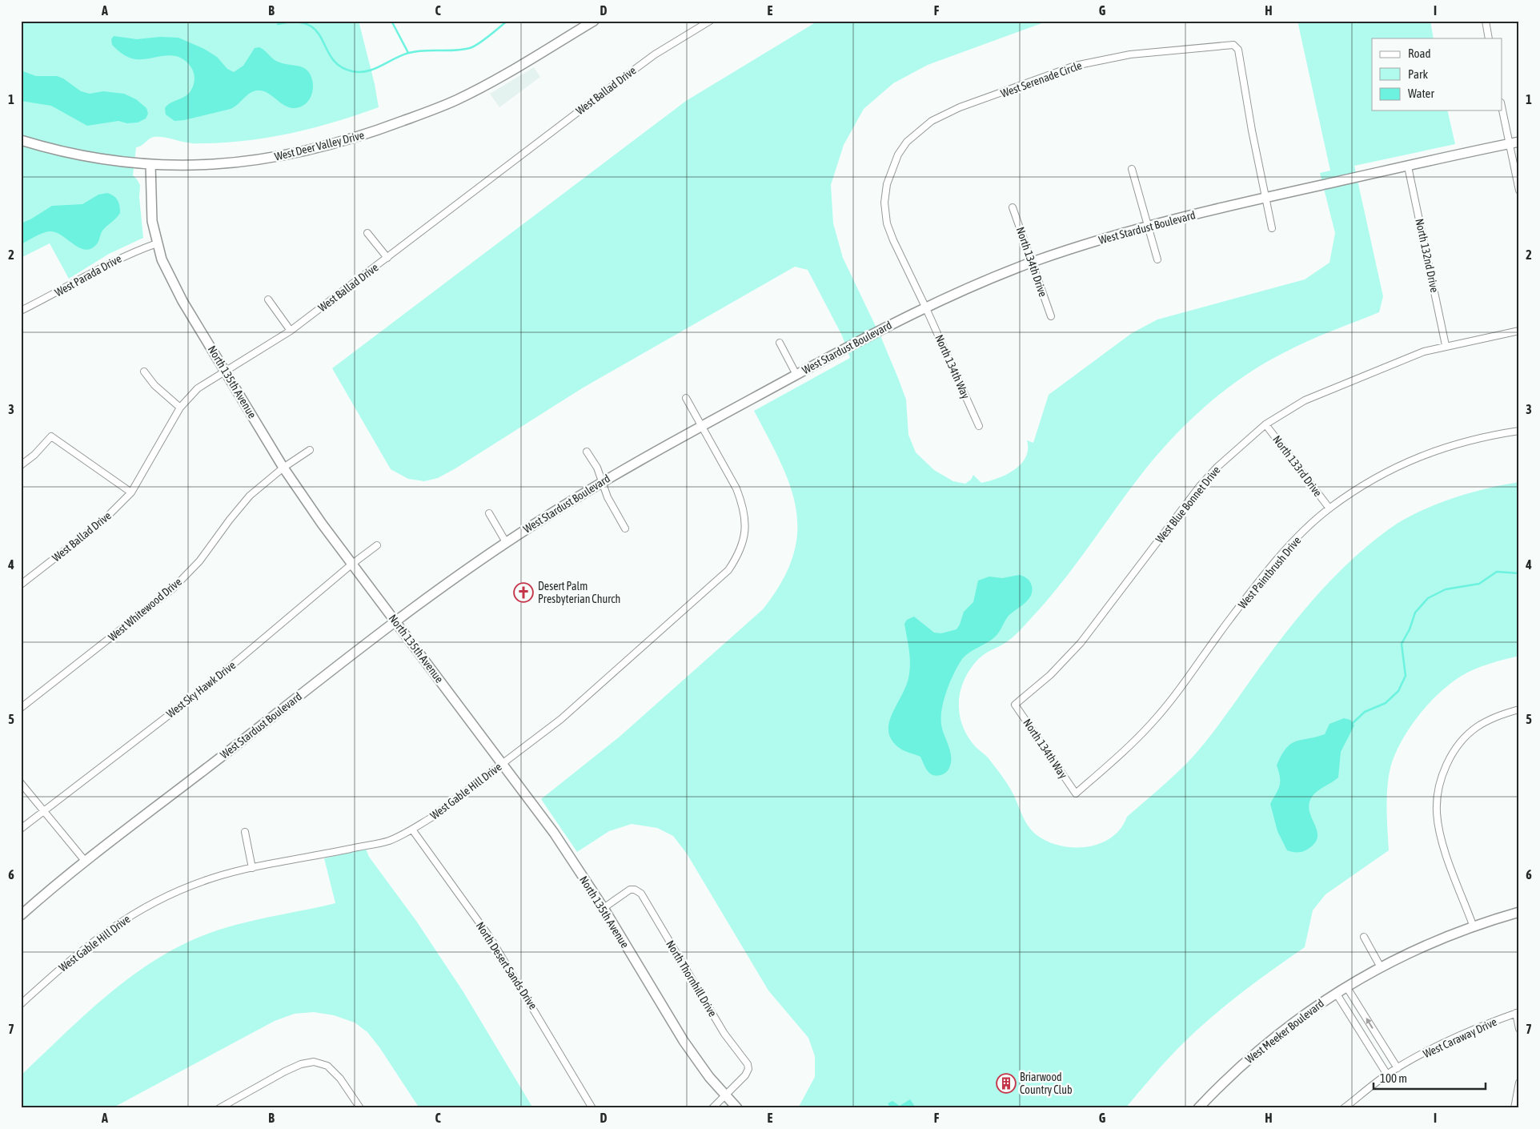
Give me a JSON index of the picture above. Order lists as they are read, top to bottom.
{
  "streets": {
    "street": [
      "West Serenade Circle",
      "West Ballad Drive",
      "West Deer Valley Drive",
      "West Stardust Boulevard",
      "North 132nd Drive",
      "North 134th Drive",
      "West Parada Drive",
      "North 134th Way",
      "North 135th Avenue",
      "North 133rd Drive",
      "West Blue Bonnet Drive",
      "West Paintbrush Drive",
      "West Whitewood Drive",
      "West Sky Hawk Drive",
      "West Gable Hill Drive",
      "North Desert Sands Drive",
      "North Thornhill Drive",
      "West Meeker Boulevard",
      "West Caraway Drive"
    ]
  },
  "crossings": [
    ["West Serenade Circle", "West Stardust Boulevard"],
    ["West Serenade Circle", "North 134th Way"],
    ["West Ballad Drive", "North 135th Avenue"],
    ["West Deer Valley Drive", "North 135th Avenue"],
    ["West Stardust Boulevard", "North 132nd Drive"],
    ["West Stardust Boulevard", "North 134th Drive"],
    ["West Stardust Boulevard", "North 134th Way"],
    ["West Stardust Boulevard", "North 135th Avenue"],
    ["West Stardust Boulevard", "West Gable Hill Drive"],
    ["North 132nd Drive", "West Blue Bonnet Drive"],
    ["West Parada Drive", "North 135th Avenue"],
    ["North 134th Way", "West Blue Bonnet Drive"],
    ["North 134th Way", "West Paintbrush Drive"],
    ["North 135th Avenue", "West Whitewood Drive"],
    ["North 135th Avenue", "West Sky Hawk Drive"],
    ["North 135th Avenue", "West Gable Hill Drive"],
    ["North 135th Avenue", "North Thornhill Drive"],
    ["North 133rd Drive", "West Blue Bonnet Drive"],
    ["North 133rd Drive", "West Paintbrush Drive"],
    ["West Gable Hill Drive", "North Desert Sands Drive"]
  ],
  "places": {
    "church": ["Desert Palm Presbyterian Church"],
    "building": ["Briarwood Country Club"]
  },
  "legend": ["Road", "Park", "Water"],
  "scale_bar": "100 m",
  "grid": {
    "columns": [
      "A",
      "B",
      "C",
      "D",
      "E",
      "F",
      "G",
      "H",
      "I"
    ],
    "rows": [
      "1",
      "2",
      "3",
      "4",
      "5",
      "6",
      "7"
    ]
  }
}
